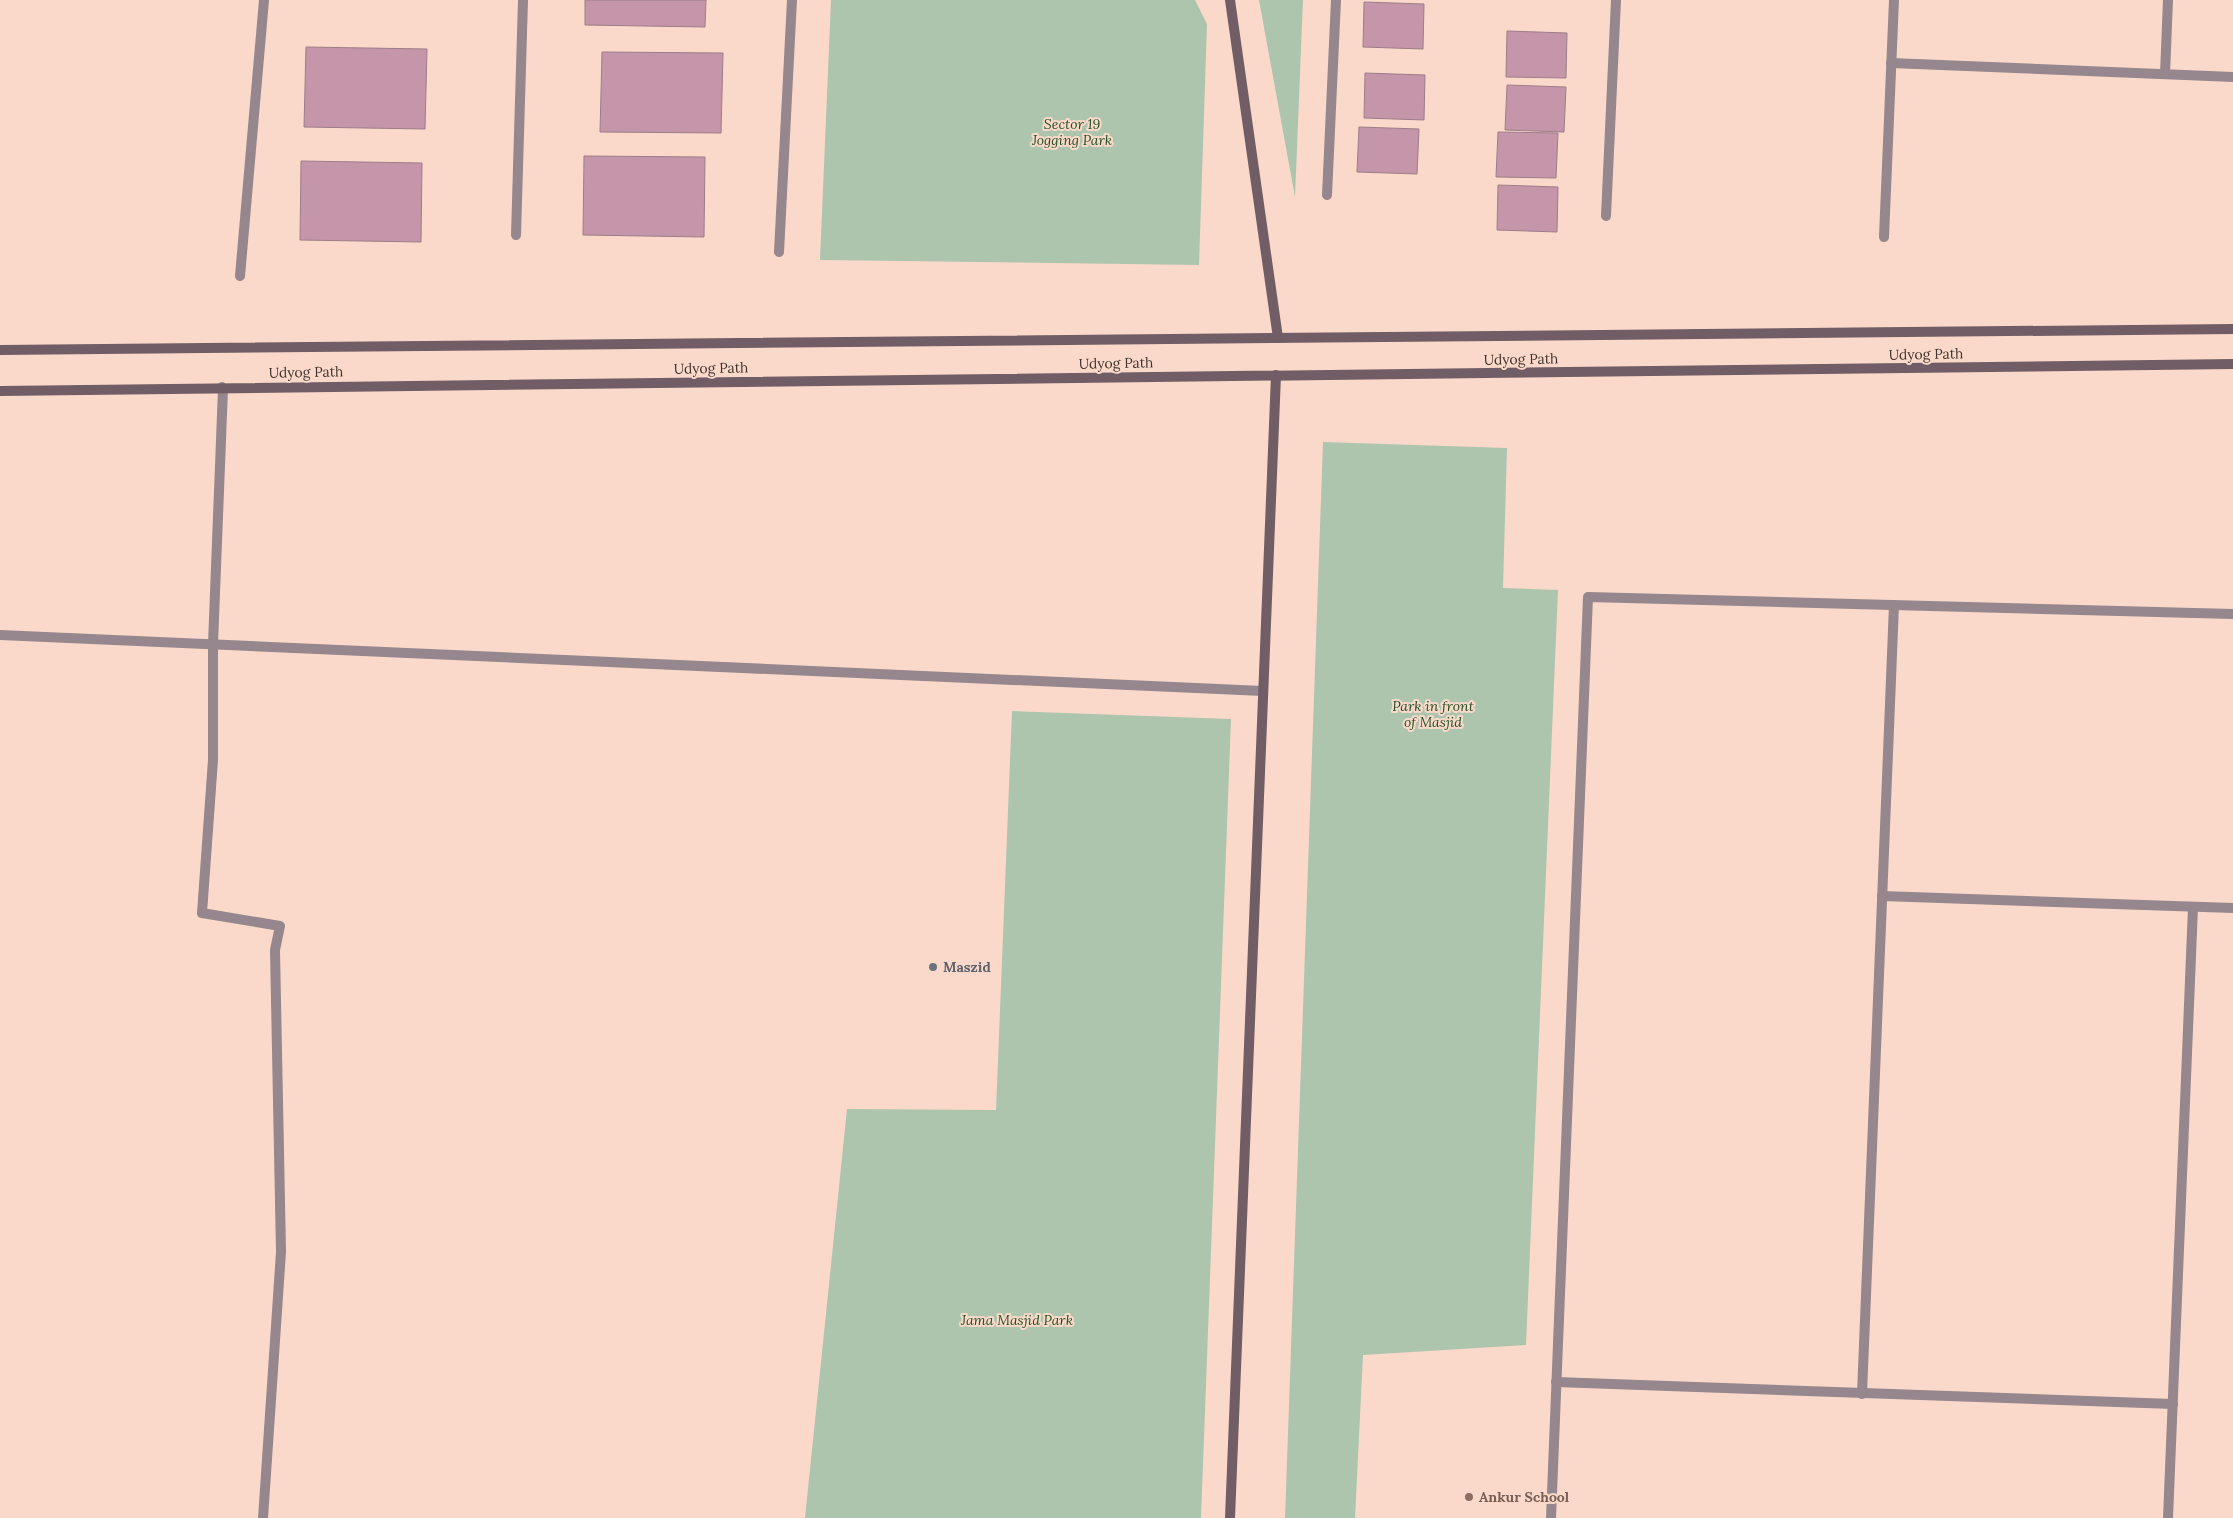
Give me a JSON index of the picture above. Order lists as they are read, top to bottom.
{
  "streets": {
    "main road": ["Udyog Path"]
  },
  "parks": ["Sector 19 Jogging Park", "Park in front of Masjid", "Jama Masjid Park"],
  "places": ["Maszid", "Ankur School"]
}
